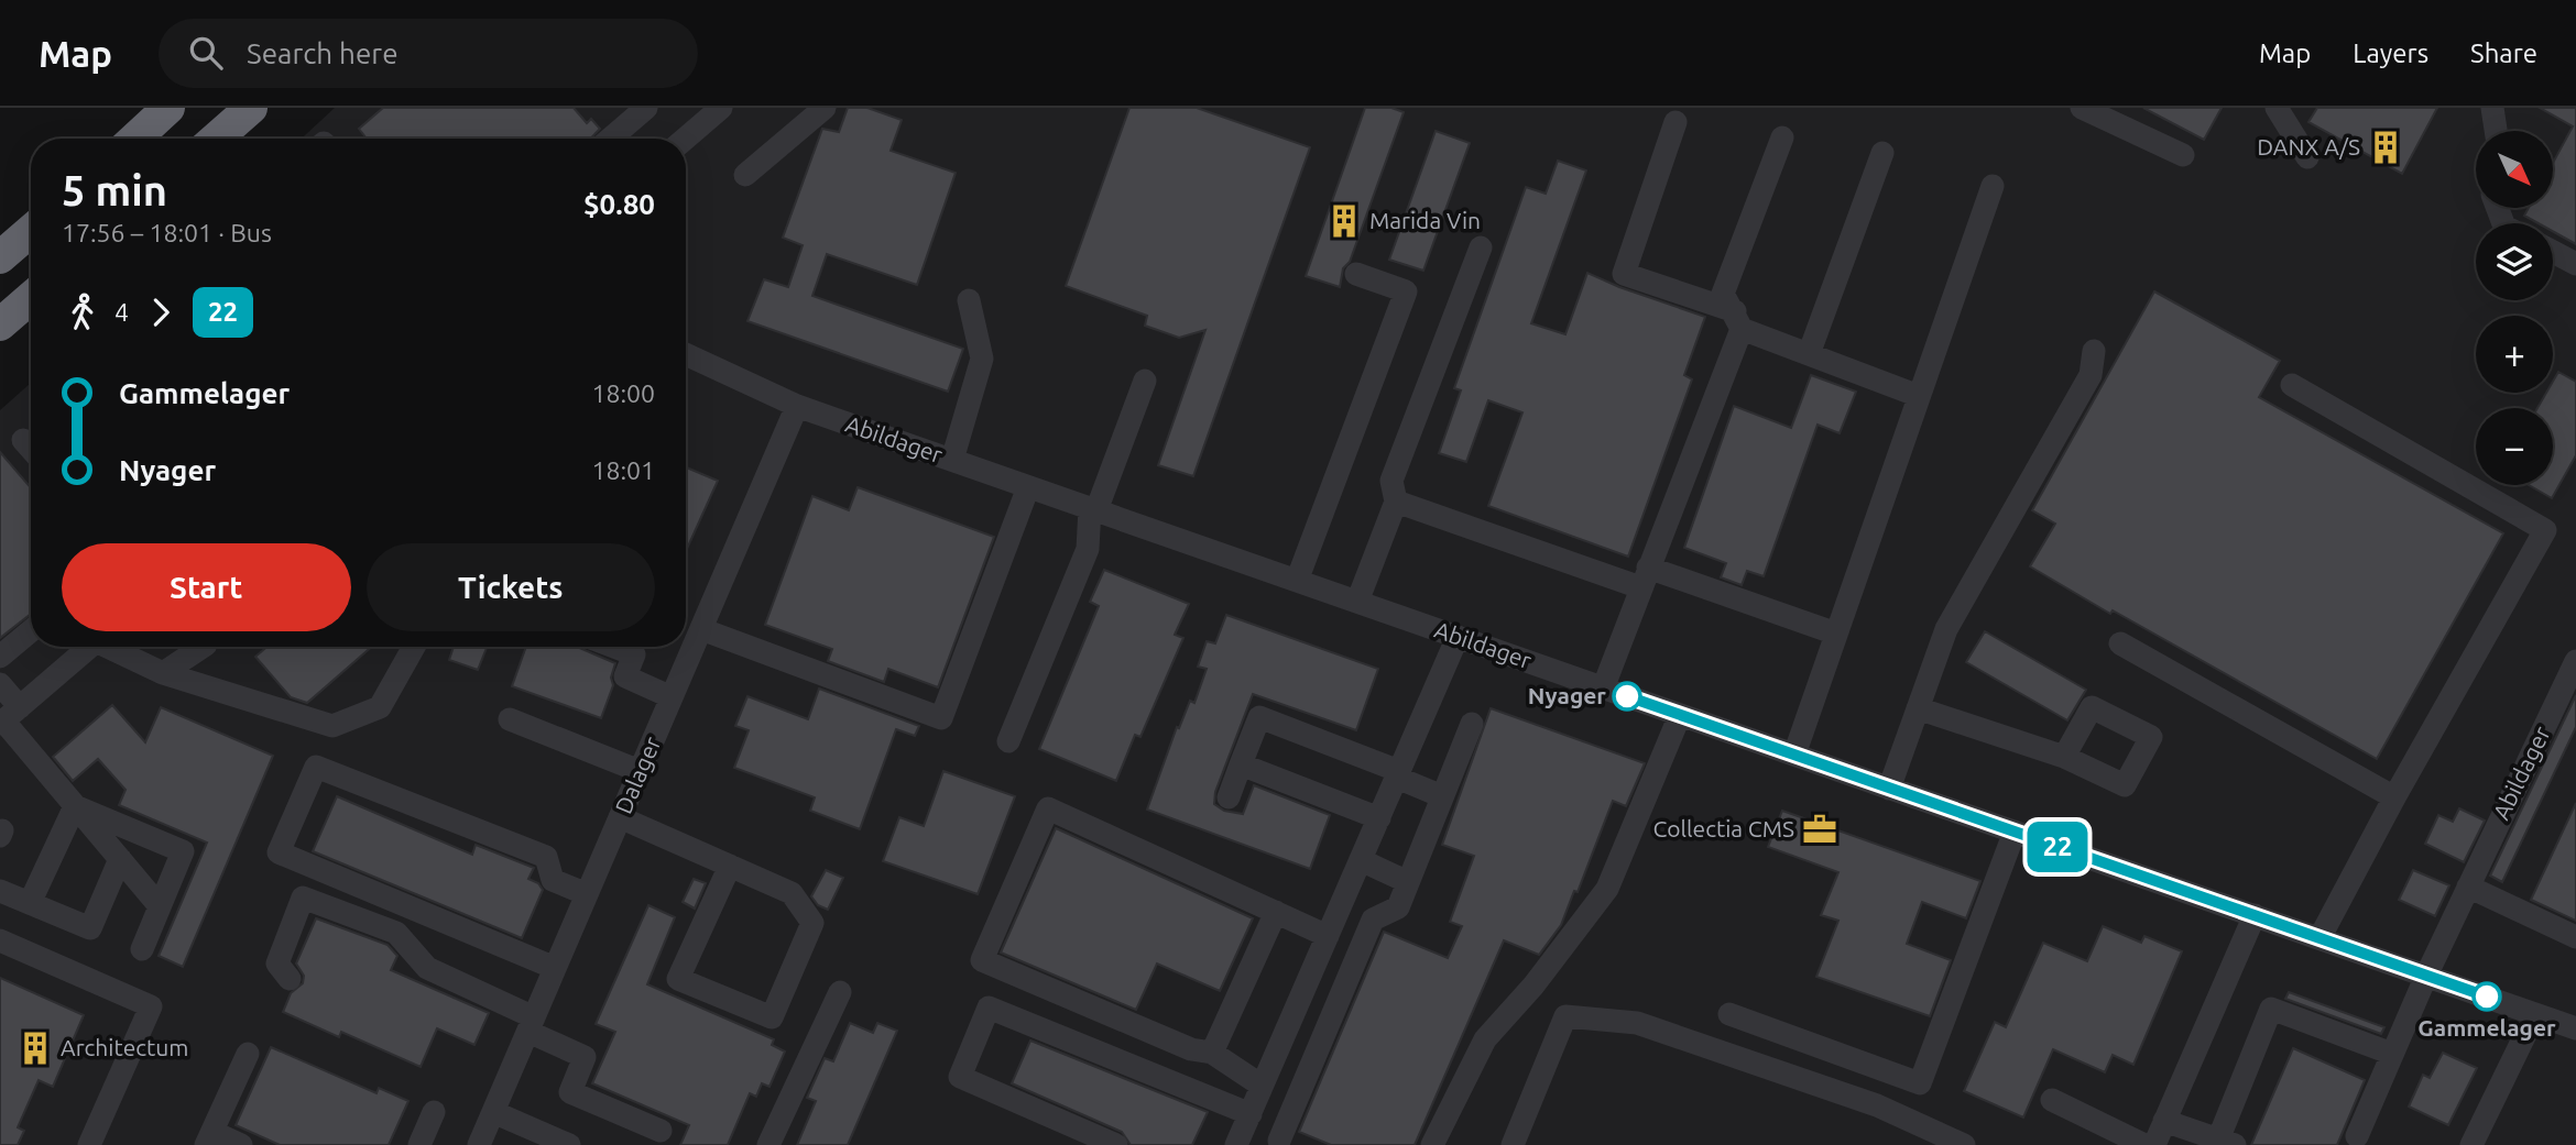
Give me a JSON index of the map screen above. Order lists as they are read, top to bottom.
{
  "streets": {
    "street": ["Abildager", "Dalager"]
  },
  "crossings": [
    ["Abildager", "Dalager"]
  ],
  "places": {
    "building": ["DANX A/S", "Marida Vin", "Architectum"],
    "other": ["Nyager", "Gammelager"],
    "office": ["Collectia CMS"]
  },
  "lines": ["bus line 22"],
  "north": "bottom right",
  "page": {
    "header": "Map",
    "search": "Search here",
    "nav": ["Map", "Layers", "Share"],
    "on_map": "22",
    "map_buttons": ["+", "−"],
    "heading": ["5 min", "17:56 – 18:01 · Bus", "$0.80"],
    "legs": ["4", "22"],
    "list": [
      {
        "name": "Gammelager",
        "value": "18:00"
      },
      {
        "name": "Nyager",
        "value": "18:01"
      }
    ],
    "buttons": ["Start", "Tickets"]
  }
}
